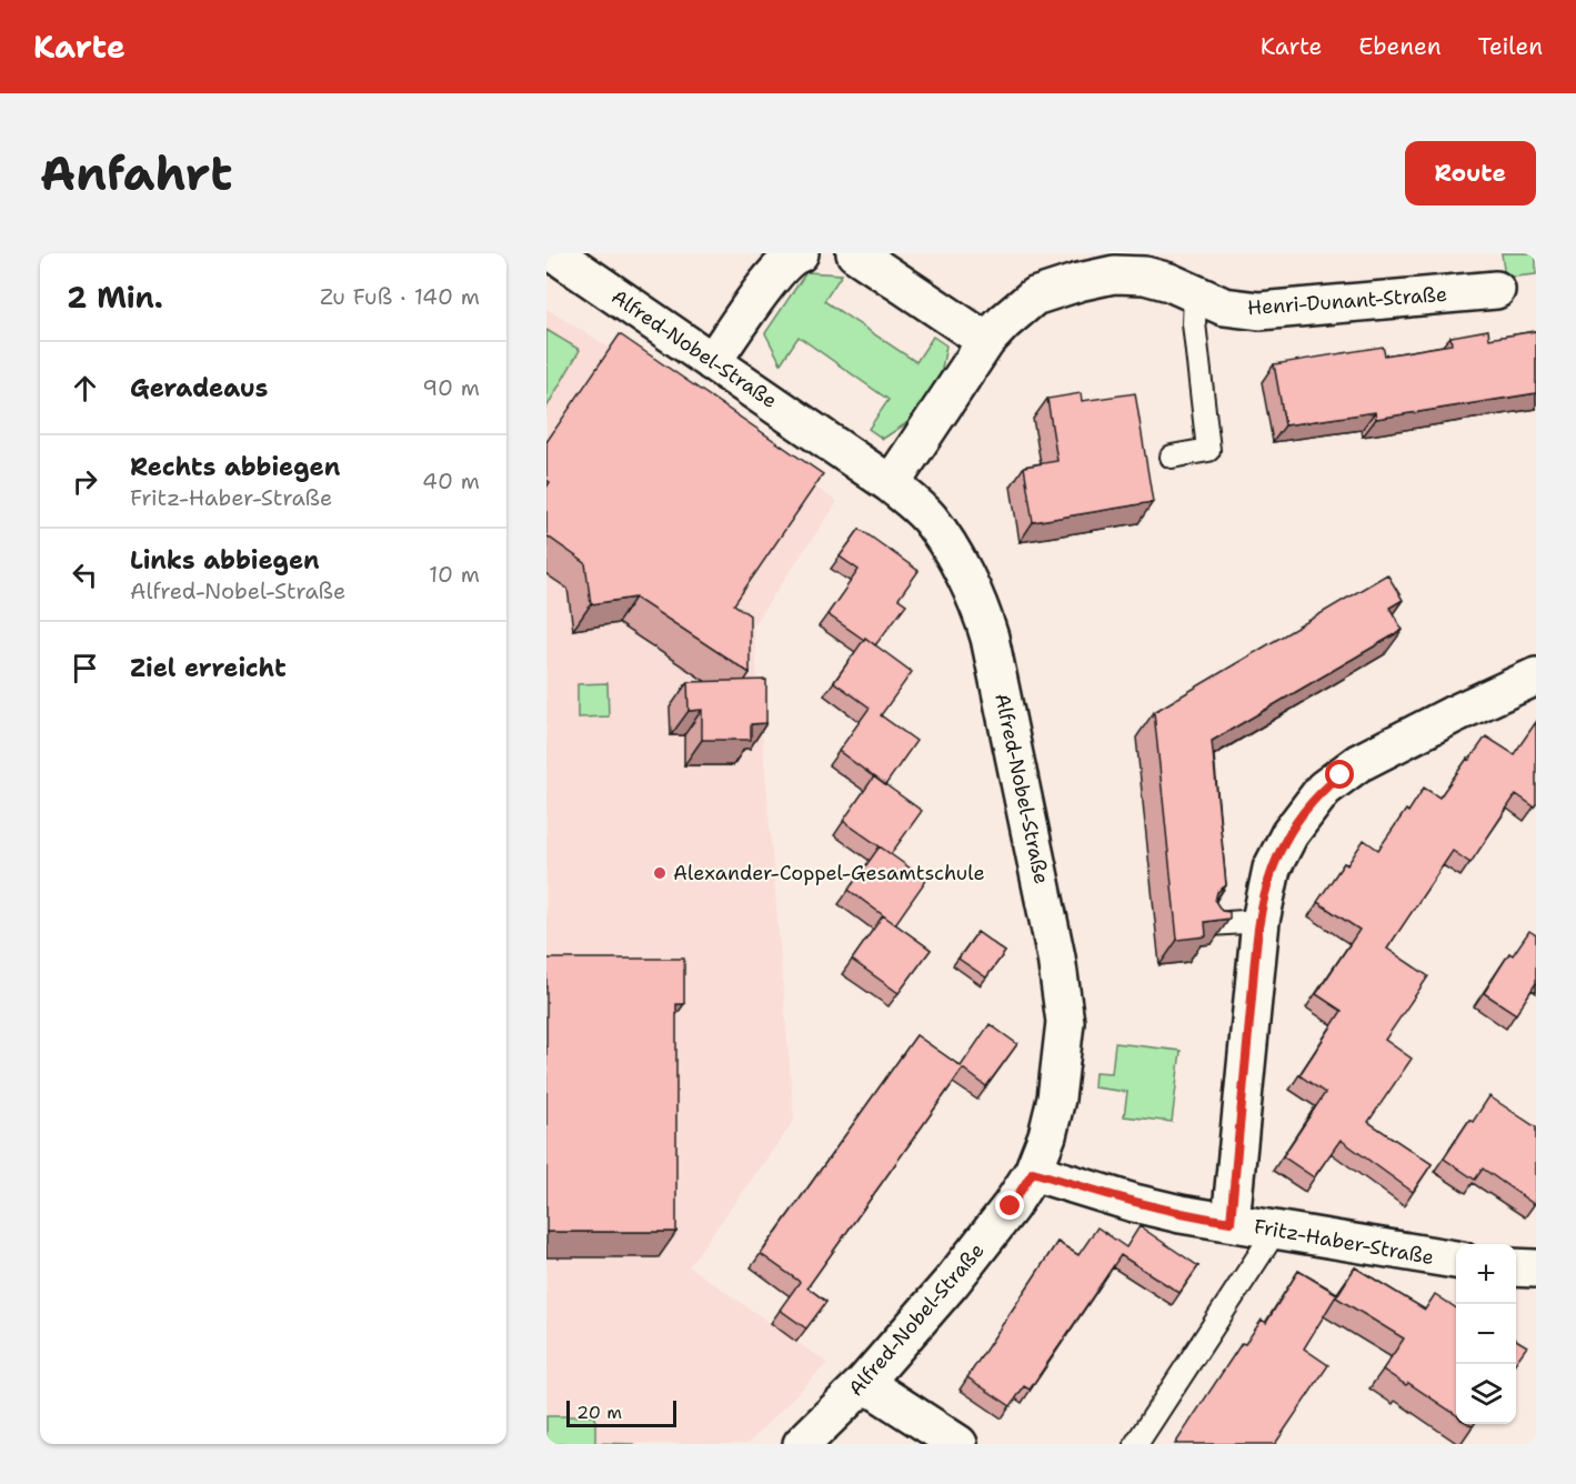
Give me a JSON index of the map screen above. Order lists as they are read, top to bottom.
{
  "streets": {
    "street": ["Henri-Dunant-Straße", "Alfred-Nobel-Straße", "Fritz-Haber-Straße"]
  },
  "crossings": [
    ["Henri-Dunant-Straße", "Alfred-Nobel-Straße"],
    ["Alfred-Nobel-Straße", "Fritz-Haber-Straße"]
  ],
  "places": ["Alexander-Coppel-Gesamtschule"],
  "scale_bar": "20 m",
  "page": {
    "header": "Karte",
    "nav": ["Karte", "Ebenen", "Teilen"],
    "buttons": "Route",
    "title": "Anfahrt",
    "heading": ["2 Min.", "Zu Fuß · 140 m"],
    "list": [
      ["Geradeaus", "90 m"],
      ["Rechts abbiegen", "Fritz-Haber-Straße", "40 m"],
      ["Links abbiegen", "Alfred-Nobel-Straße", "10 m"],
      "Ziel erreicht"
    ],
    "map_buttons": ["+", "−"],
    "scale": "20 m"
  }
}
